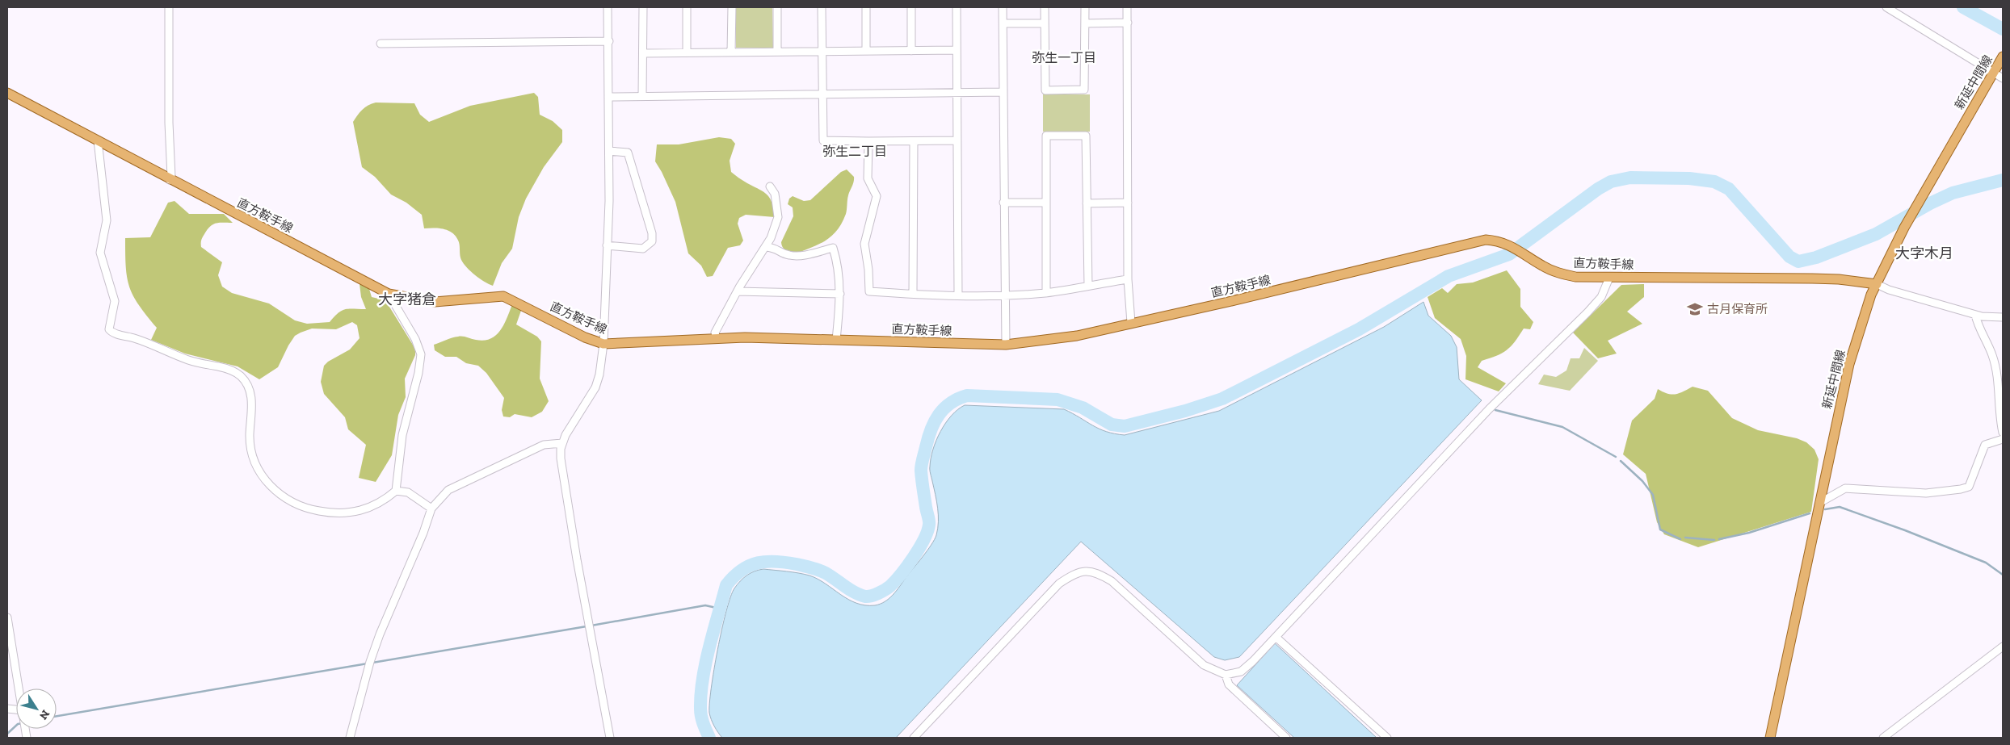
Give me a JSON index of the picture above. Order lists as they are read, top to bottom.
{
  "streets": {
    "main road": ["新延中間線", "直方鞍手線"]
  },
  "crossings": [
    ["新延中間線", "直方鞍手線"]
  ],
  "districts": [
    "弥生一丁目",
    "弥生二丁目",
    "大字木月",
    "大字猪倉"
  ],
  "places": {
    "school or university": ["古月保育所"]
  },
  "north": "bottom right"
}
